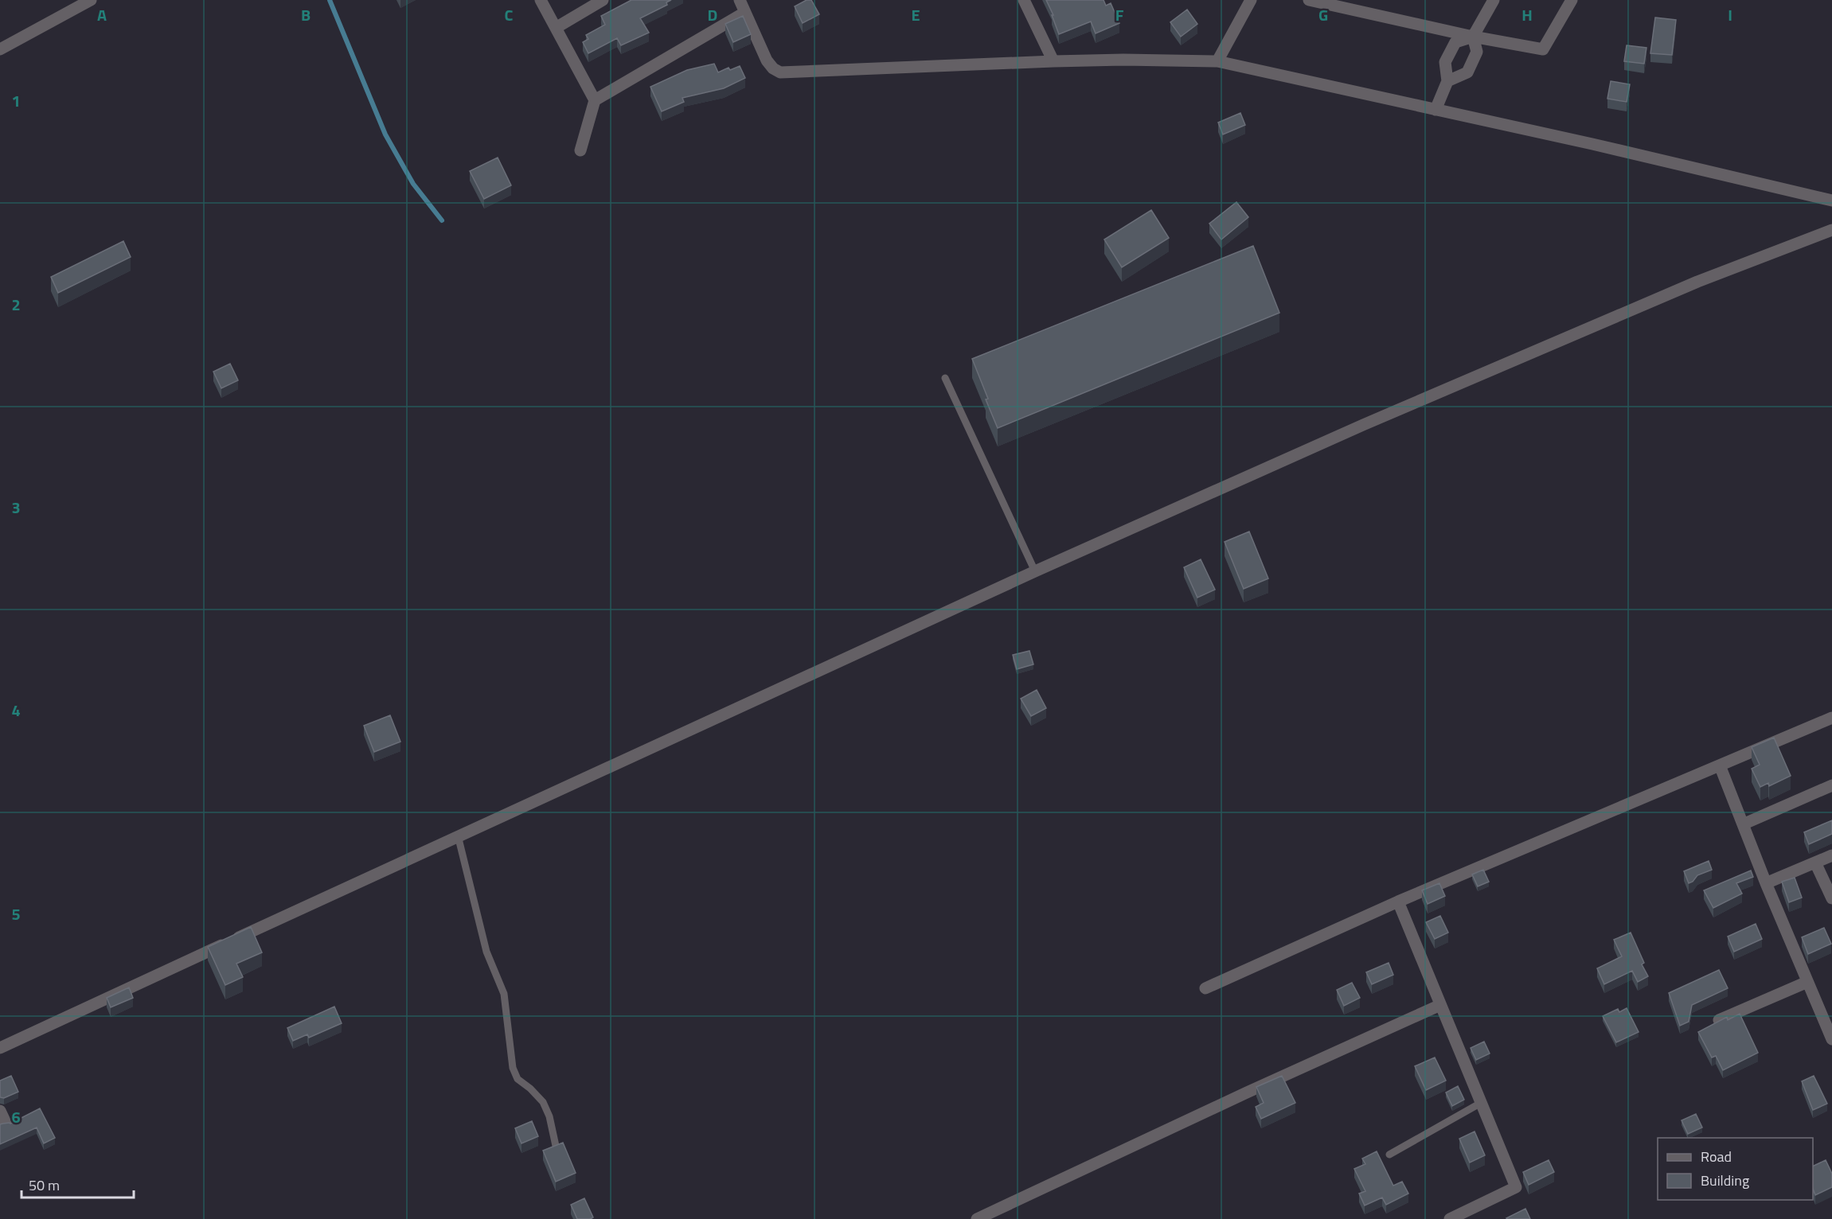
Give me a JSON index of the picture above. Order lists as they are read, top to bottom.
{
  "legend": ["Road", "Building"],
  "scale_bar": "50 m",
  "grid": {
    "columns": [
      "A",
      "B",
      "C",
      "D",
      "E",
      "F",
      "G",
      "H",
      "I"
    ],
    "rows": [
      "1",
      "2",
      "3",
      "4",
      "5",
      "6"
    ]
  }
}
